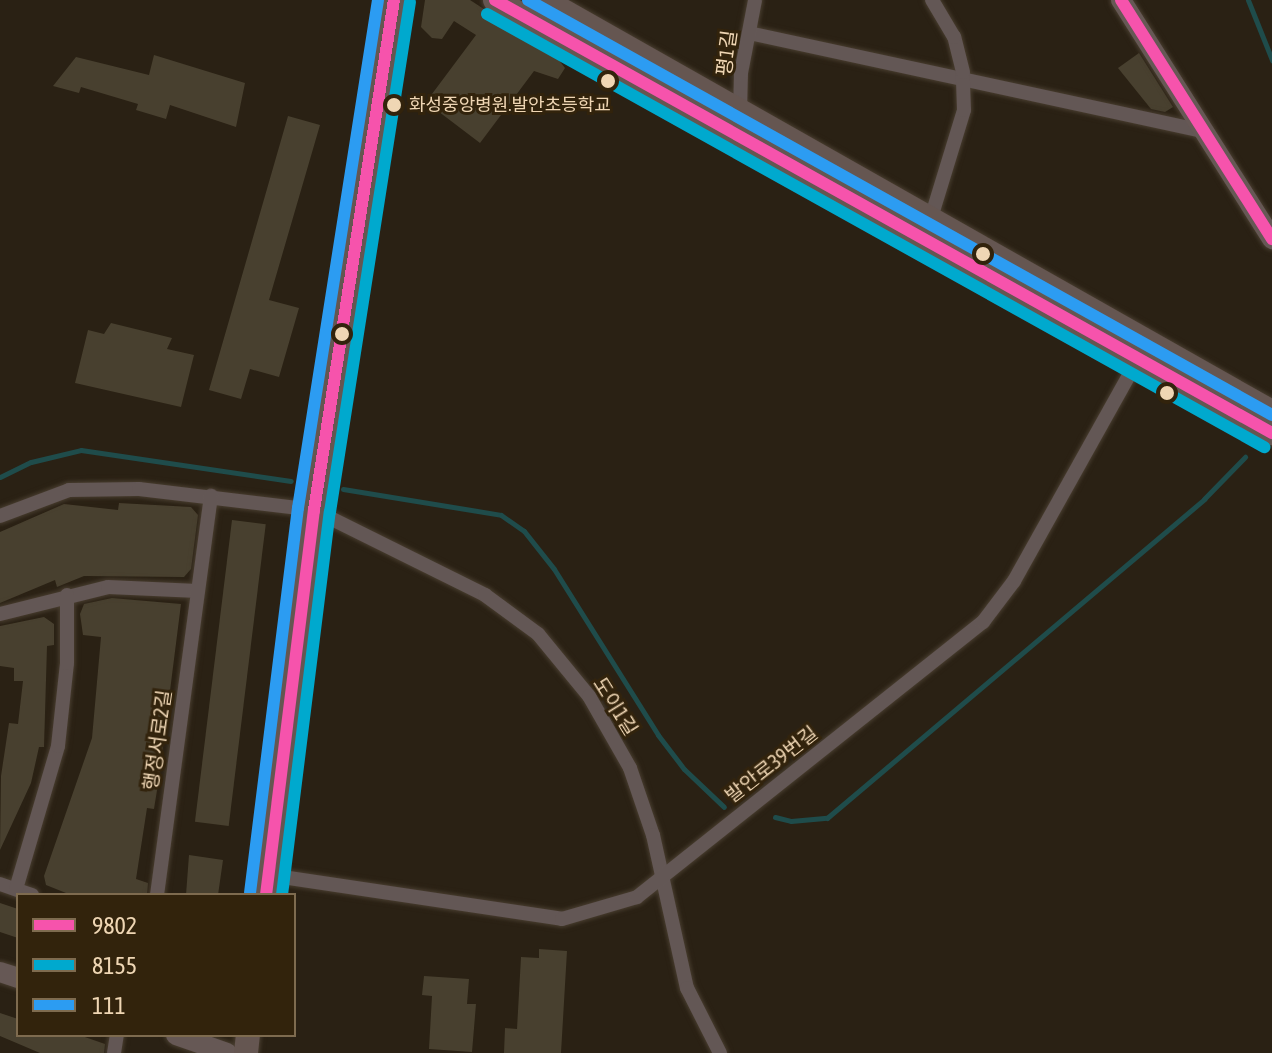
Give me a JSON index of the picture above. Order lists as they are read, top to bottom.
{
  "streets": {
    "street": [
      "평1길",
      "도이1길",
      "행정서로2길",
      "발안로39번길"
    ]
  },
  "crossings": [
    ["도이1길", "발안로39번길"]
  ],
  "places": ["화성중앙병원.발안초등학교"],
  "lines": ["transit line 9802", "transit line 111", "transit line 8155"],
  "legend": ["9802", "8155", "111"]
}
